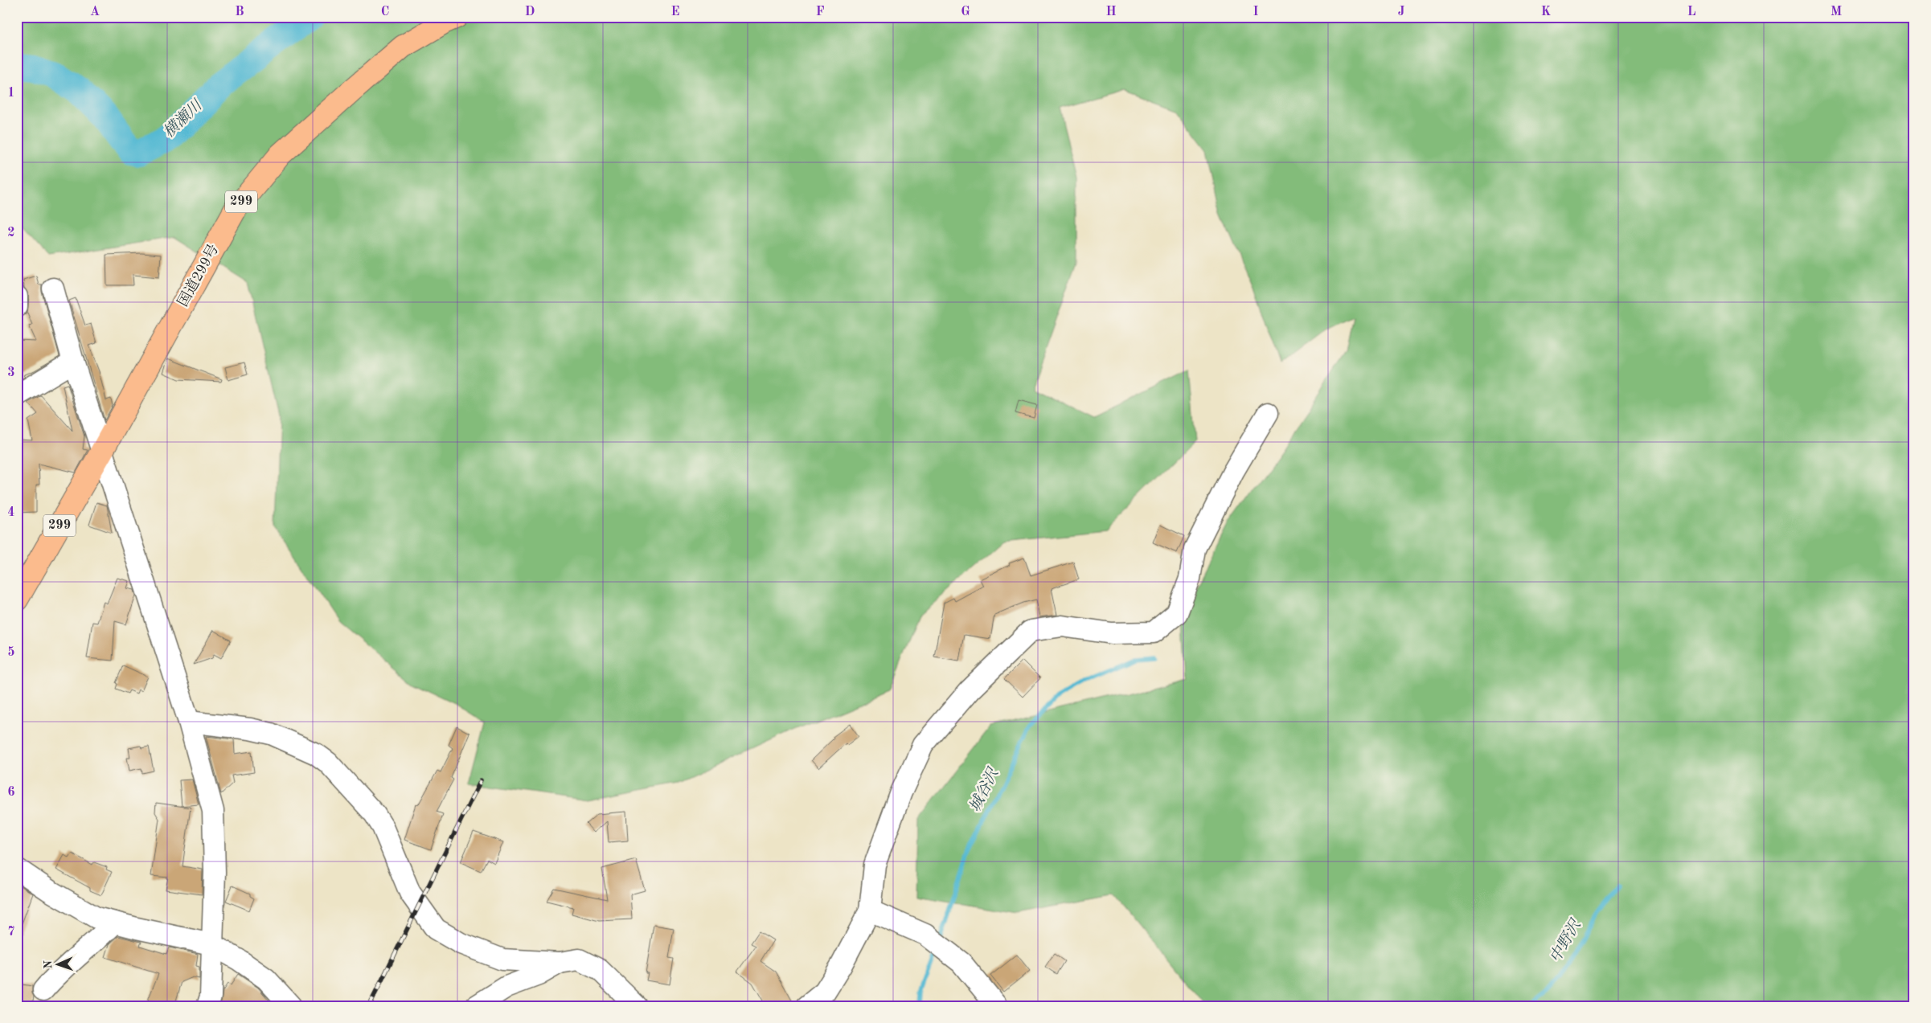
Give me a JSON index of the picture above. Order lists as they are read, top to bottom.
{
  "streets": {
    "highway": ["299", "国道299号"]
  },
  "water": ["横瀬川", "城谷沢", "中野沢"],
  "north": "left",
  "grid": {
    "columns": [
      "A",
      "B",
      "C",
      "D",
      "E",
      "F",
      "G",
      "H",
      "I",
      "J",
      "K",
      "L",
      "M"
    ],
    "rows": [
      "1",
      "2",
      "3",
      "4",
      "5",
      "6",
      "7"
    ]
  }
}
